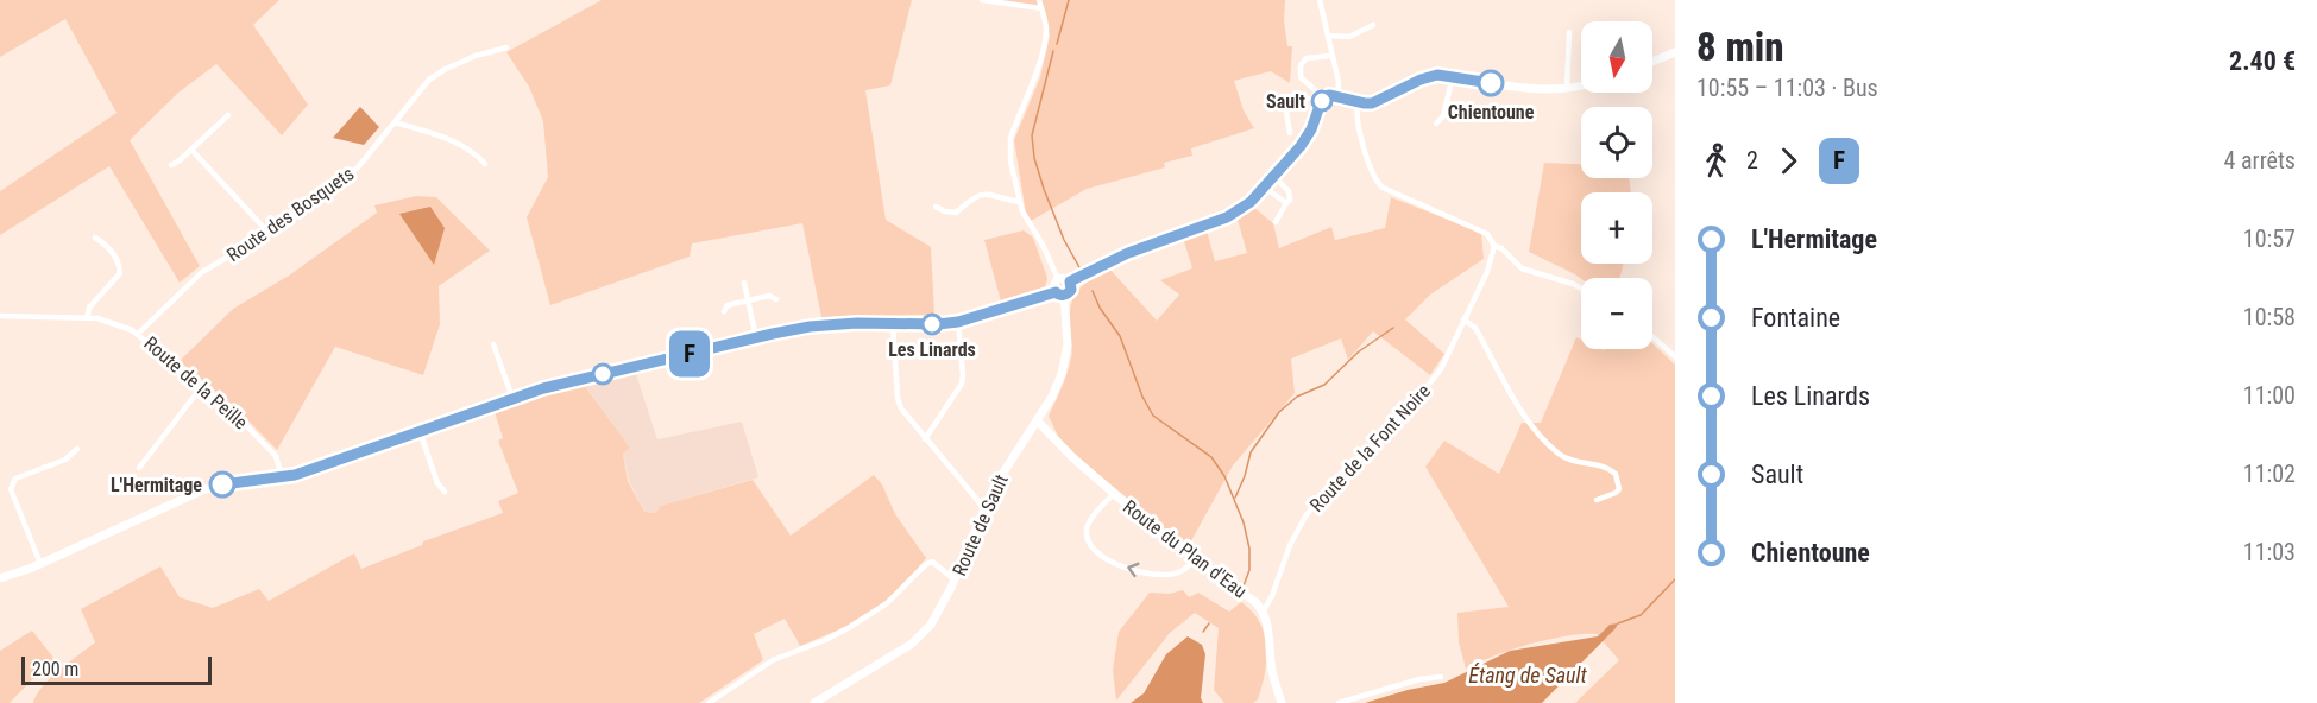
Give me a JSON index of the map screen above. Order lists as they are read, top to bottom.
{
  "streets": {
    "street": [
      "Route des Bosquets",
      "Route de la Peille",
      "Route de la Font Noire",
      "Route de Sault",
      "Route du Plan d'Eau"
    ]
  },
  "crossings": [
    ["Route des Bosquets", "Route de la Peille"],
    ["Route de la Font Noire", "Route du Plan d'Eau"],
    ["Route de Sault", "Route du Plan d'Eau"]
  ],
  "water": ["Étang de Sault"],
  "places": [
    "Chientoune",
    "Sault",
    "Les Linards",
    "L'Hermitage"
  ],
  "lines": ["bus line F"],
  "scale_bar": "200 m",
  "north": "bottom",
  "page": {
    "on_map": "F",
    "heading": ["8 min", "10:55 – 11:03 · Bus", "2.40 €"],
    "map_buttons": ["+", "−"],
    "legs": ["2", "F", "4 arrêts"],
    "list": [
      {
        "name": "L'Hermitage",
        "value": "10:57"
      },
      {
        "name": "Fontaine",
        "value": "10:58"
      },
      {
        "name": "Les Linards",
        "value": "11:00"
      },
      {
        "name": "Sault",
        "value": "11:02"
      },
      {
        "name": "Chientoune",
        "value": "11:03"
      }
    ],
    "scale": "200 m"
  }
}
